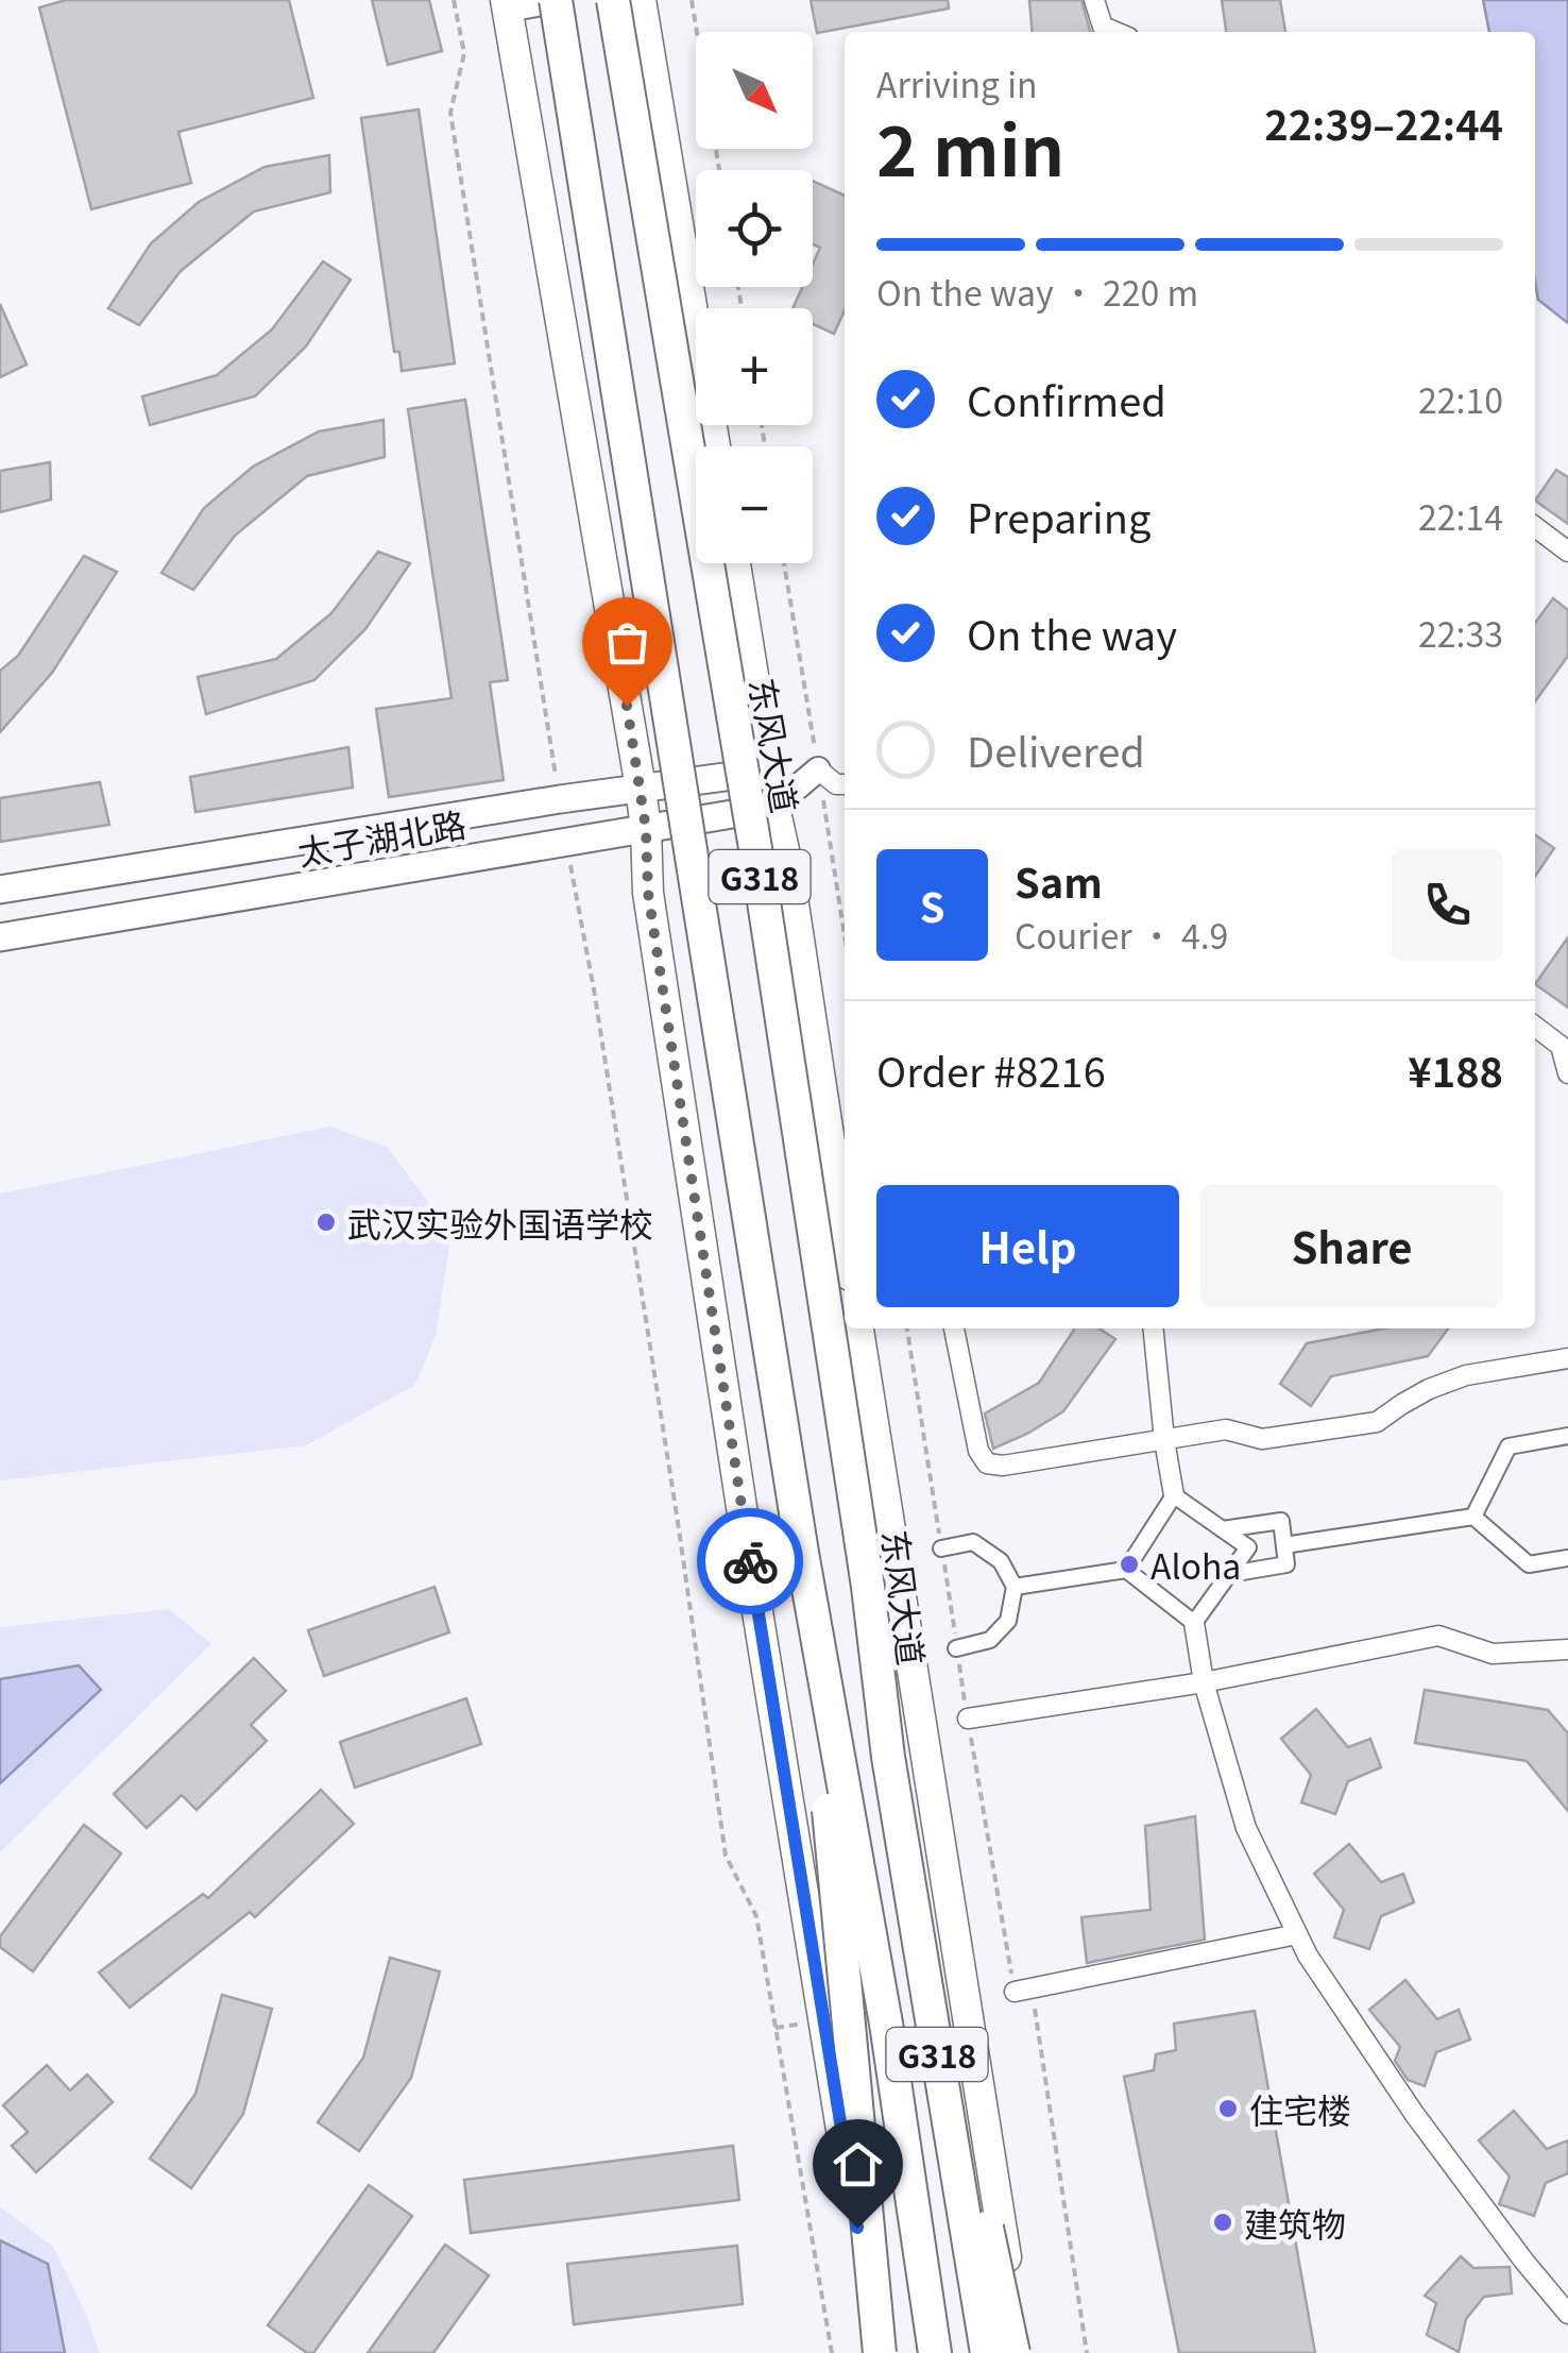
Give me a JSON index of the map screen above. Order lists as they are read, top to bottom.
{
  "streets": {
    "highway": ["东风大道", "G318"],
    "main road": ["太子湖北路"]
  },
  "crossings": [
    ["东风大道", "G318"]
  ],
  "places": [
    "武汉实验外国语学校",
    "Aloha",
    "住宅楼",
    "建筑物"
  ],
  "north": "bottom right",
  "page": {
    "map_buttons": ["+", "−"],
    "heading": ["2 min", "Arriving in", "22:39–22:44"],
    "panel": [
      "Sam",
      "Courier · 4.9",
      "Order #8216",
      "¥188"
    ],
    "bar": "On the way · 220 m",
    "list": [
      ["Confirmed", "22:10"],
      ["Preparing", "22:14"],
      ["On the way", "22:33"],
      "Delivered"
    ],
    "round": "S",
    "buttons": ["Help", "Share"]
  }
}
